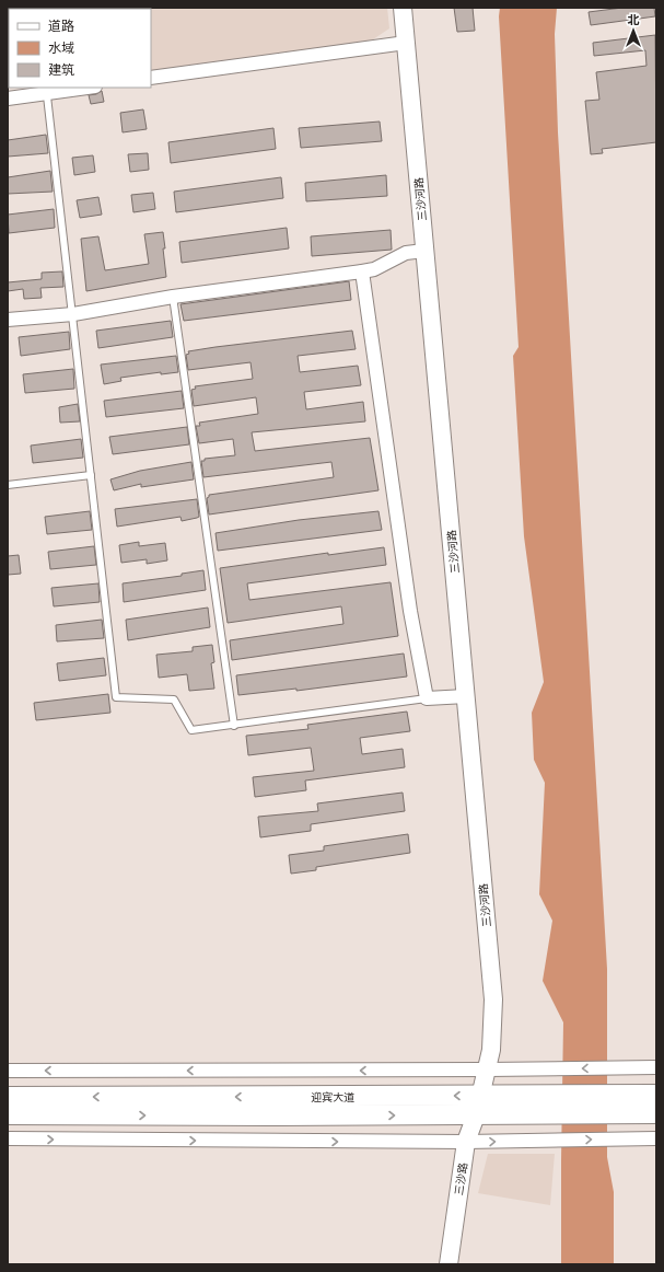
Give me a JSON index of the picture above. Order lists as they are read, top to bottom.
{
  "streets": {
    "main road": ["迎宾大道"],
    "street": ["三沙河路", "三沙路"]
  },
  "crossings": [
    ["三沙河路", "迎宾大道"],
    ["三沙河路", "三沙路"],
    ["迎宾大道", "三沙路"]
  ],
  "legend": ["道路", "水域", "建筑"],
  "north": "top"
}
